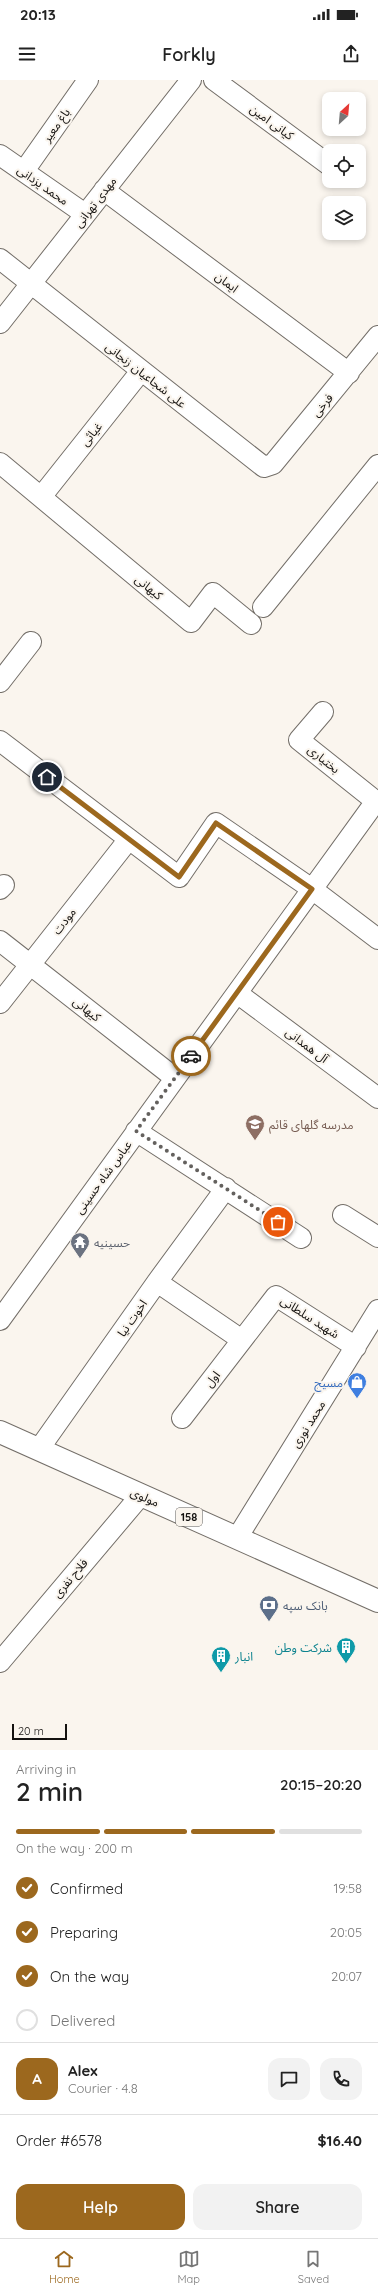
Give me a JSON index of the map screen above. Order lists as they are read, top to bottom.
{
  "streets": {
    "main road": ["مولوی", "158"],
    "street": [
      "کیانی امین",
      "باغ معیر",
      "محمد یزدانی",
      "مهدی تهرانی",
      "ایمان",
      "علی شجاعیان زنجانی",
      "فرخی",
      "غیاثی",
      "کیهانی",
      "بختیاری",
      "مودت",
      "آل همدانی",
      "عباس شاه حسینی",
      "شهید سلطانی",
      "اخوت نیا",
      "اول",
      "محمد نوری",
      "فلاح نفری"
    ]
  },
  "crossings": [
    ["باغ معیر", "محمد یزدانی"],
    ["محمد یزدانی", "مهدی تهرانی"],
    ["مهدی تهرانی", "ایمان"],
    ["مهدی تهرانی", "علی شجاعیان زنجانی"],
    ["ایمان", "فرخی"],
    ["علی شجاعیان زنجانی", "فرخی"],
    ["علی شجاعیان زنجانی", "غیاثی"],
    ["غیاثی", "کیهانی"],
    ["کیهانی", "مودت"],
    ["کیهانی", "عباس شاه حسینی"],
    ["بختیاری", "عباس شاه حسینی"],
    ["آل همدانی", "عباس شاه حسینی"],
    ["شهید سلطانی", "اول"],
    ["شهید سلطانی", "محمد نوری"],
    ["اخوت نیا", "مولوی"],
    ["محمد نوری", "مولوی"],
    ["مولوی", "فلاح نفری"]
  ],
  "places": {
    "school or university": ["مدرسه گلهای قائم"],
    "temple": ["حسینیه"],
    "shop": ["مسیح"],
    "bank": ["بانک سپه"],
    "building": ["شرکت وطن", "انبار"]
  },
  "scale_bar": "20 m",
  "north": "top right",
  "page": {
    "status": "20:13",
    "header": "Forkly",
    "scale": "20 m",
    "heading": ["2 min", "Arriving in", "20:15–20:20"],
    "panel": [
      "Alex",
      "Courier · 4.8",
      "Order #6578",
      "$16.40"
    ],
    "bar": "On the way · 200 m",
    "list": [
      ["Confirmed", "19:58"],
      ["Preparing", "20:05"],
      ["On the way", "20:07"],
      "Delivered"
    ],
    "round": "A",
    "buttons": ["Help", "Share"],
    "tabs": ["Home", "Map", "Saved"]
  }
}
